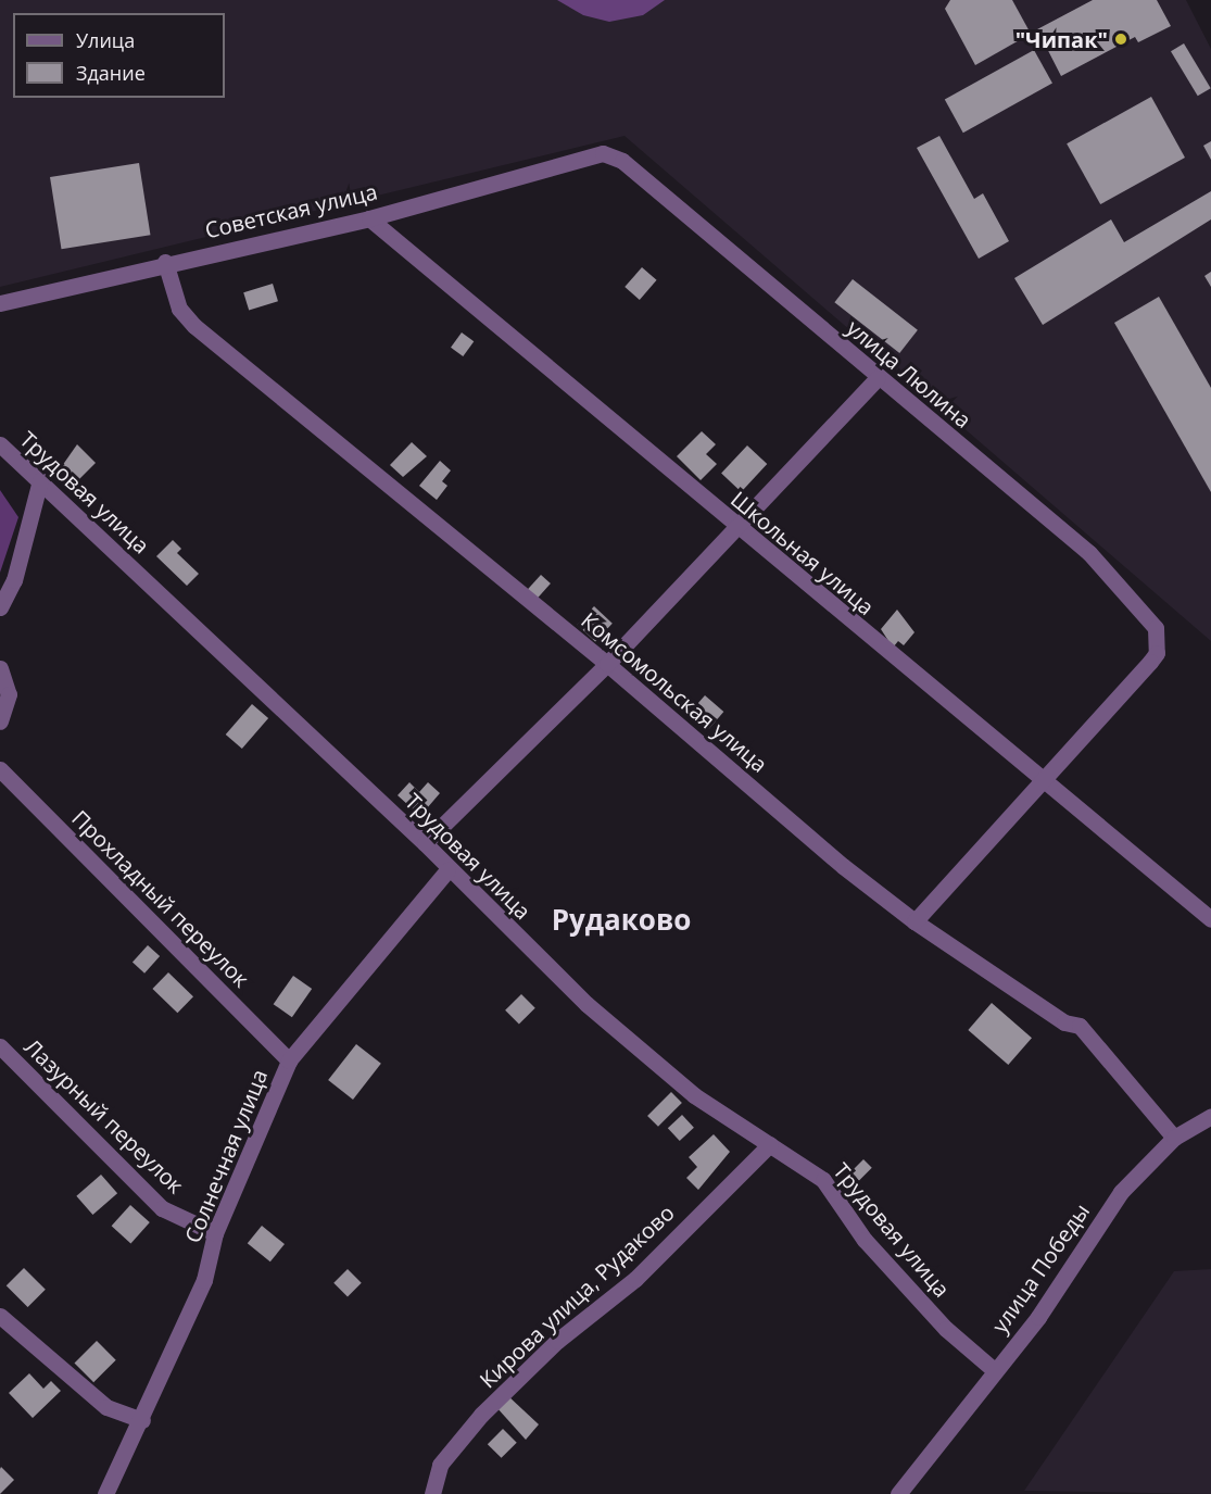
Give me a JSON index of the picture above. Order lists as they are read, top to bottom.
{
  "streets": {
    "street": [
      "Советская улица",
      "улица Люлина",
      "Трудовая улица",
      "Школьная улица",
      "Комсомольская улица",
      "Прохладный переулок",
      "Лазурный переулок",
      "Солнечная улица",
      "улица Победы",
      "Кирова улица, Рудаково"
    ]
  },
  "crossings": [
    ["Советская улица", "улица Люлина"],
    ["Советская улица", "Школьная улица"],
    ["Советская улица", "Комсомольская улица"],
    ["улица Люлина", "Школьная улица"],
    ["Трудовая улица", "Солнечная улица"],
    ["Трудовая улица", "улица Победы"],
    ["Трудовая улица", "Кирова улица, Рудаково"],
    ["Комсомольская улица", "улица Победы"],
    ["Прохладный переулок", "Солнечная улица"],
    ["Лазурный переулок", "Солнечная улица"]
  ],
  "districts": ["Рудаково"],
  "places": ["\"Чипак\""],
  "legend": ["Улица", "Здание"]
}
